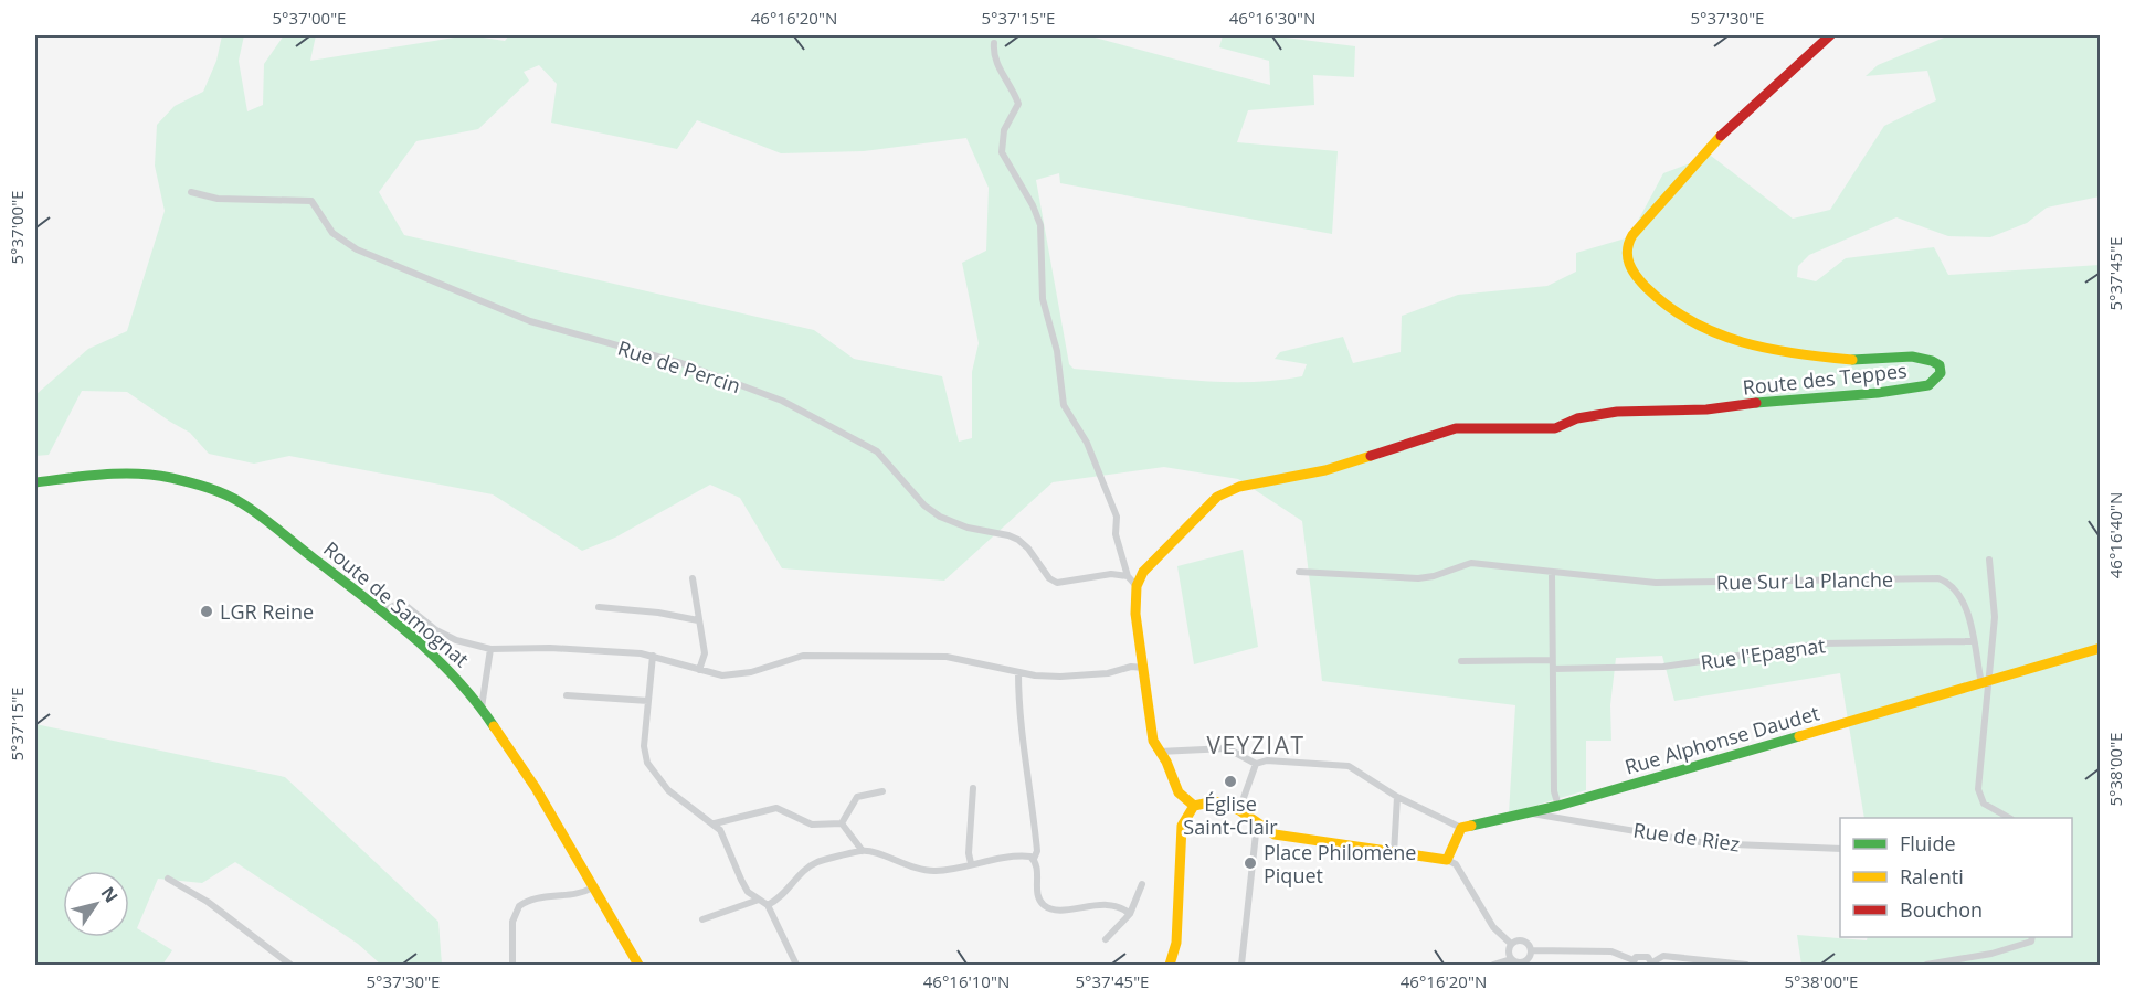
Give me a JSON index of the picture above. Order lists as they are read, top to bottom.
{
  "streets": {
    "street": [
      "Rue de Percin",
      "Route des Teppes",
      "Rue Sur La Planche",
      "Route de Samognat",
      "Rue l'Epagnat",
      "Rue Alphonse Daudet",
      "Rue de Riez"
    ]
  },
  "crossings": [
    ["Rue Sur La Planche", "Rue l'Epagnat"],
    ["Rue Sur La Planche", "Rue Alphonse Daudet"],
    ["Rue Alphonse Daudet", "Rue de Riez"]
  ],
  "districts": ["VEYZIAT"],
  "places": ["LGR Reine", "Église Saint-Clair", "Place Philomène Piquet"],
  "legend": ["Fluide", "Ralenti", "Bouchon"],
  "north": "top right",
  "coordinates": [
    "5°37'00\"E",
    "46°16'20\"N",
    "5°37'15\"E",
    "46°16'30\"N",
    "5°37'30\"E",
    "5°37'45\"E",
    "46°16'40\"N",
    "5°38'00\"E",
    "46°16'10\"N"
  ]
}
